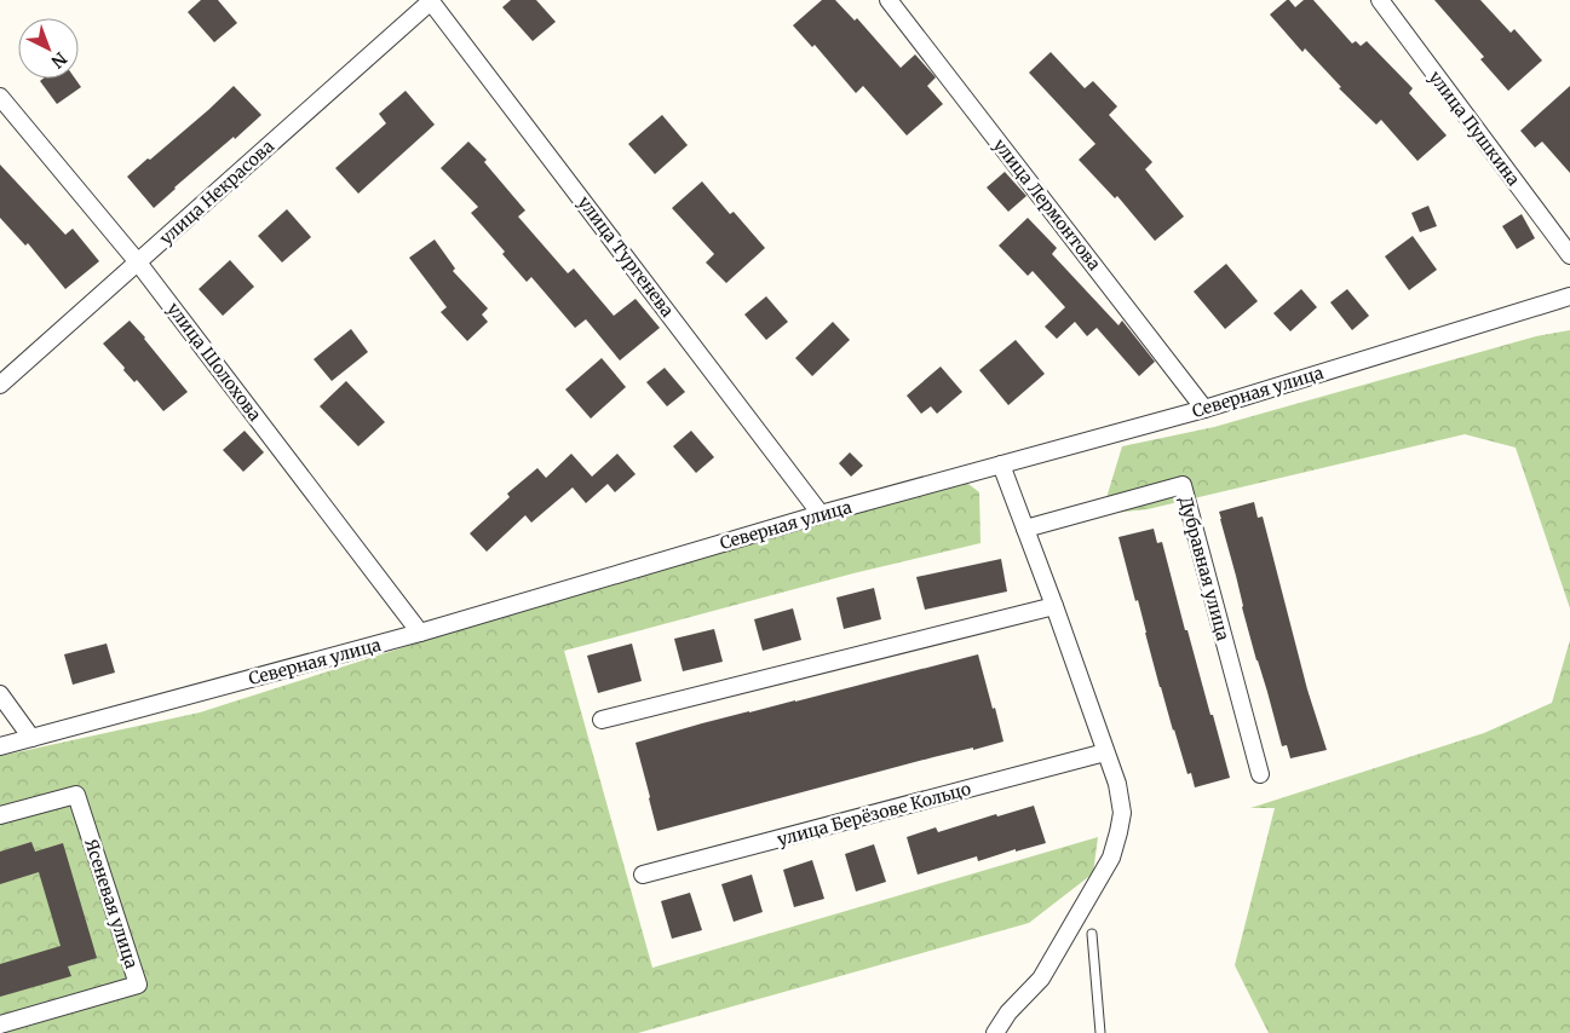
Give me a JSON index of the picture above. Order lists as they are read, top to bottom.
{
  "streets": {
    "street": [
      "улица Пушкина",
      "улица Некрасова",
      "улица Лермонтова",
      "улица Тургенева",
      "улица Шолохова",
      "Северная улица",
      "Дубравная улица",
      "улица Берёзове Кольцо",
      "Ясеневая улица"
    ]
  },
  "crossings": [
    ["улица Некрасова", "улица Тургенева"],
    ["улица Некрасова", "улица Шолохова"],
    ["улица Лермонтова", "Северная улица"],
    ["улица Тургенева", "Северная улица"],
    ["улица Шолохова", "Северная улица"]
  ],
  "north": "bottom right"
}
